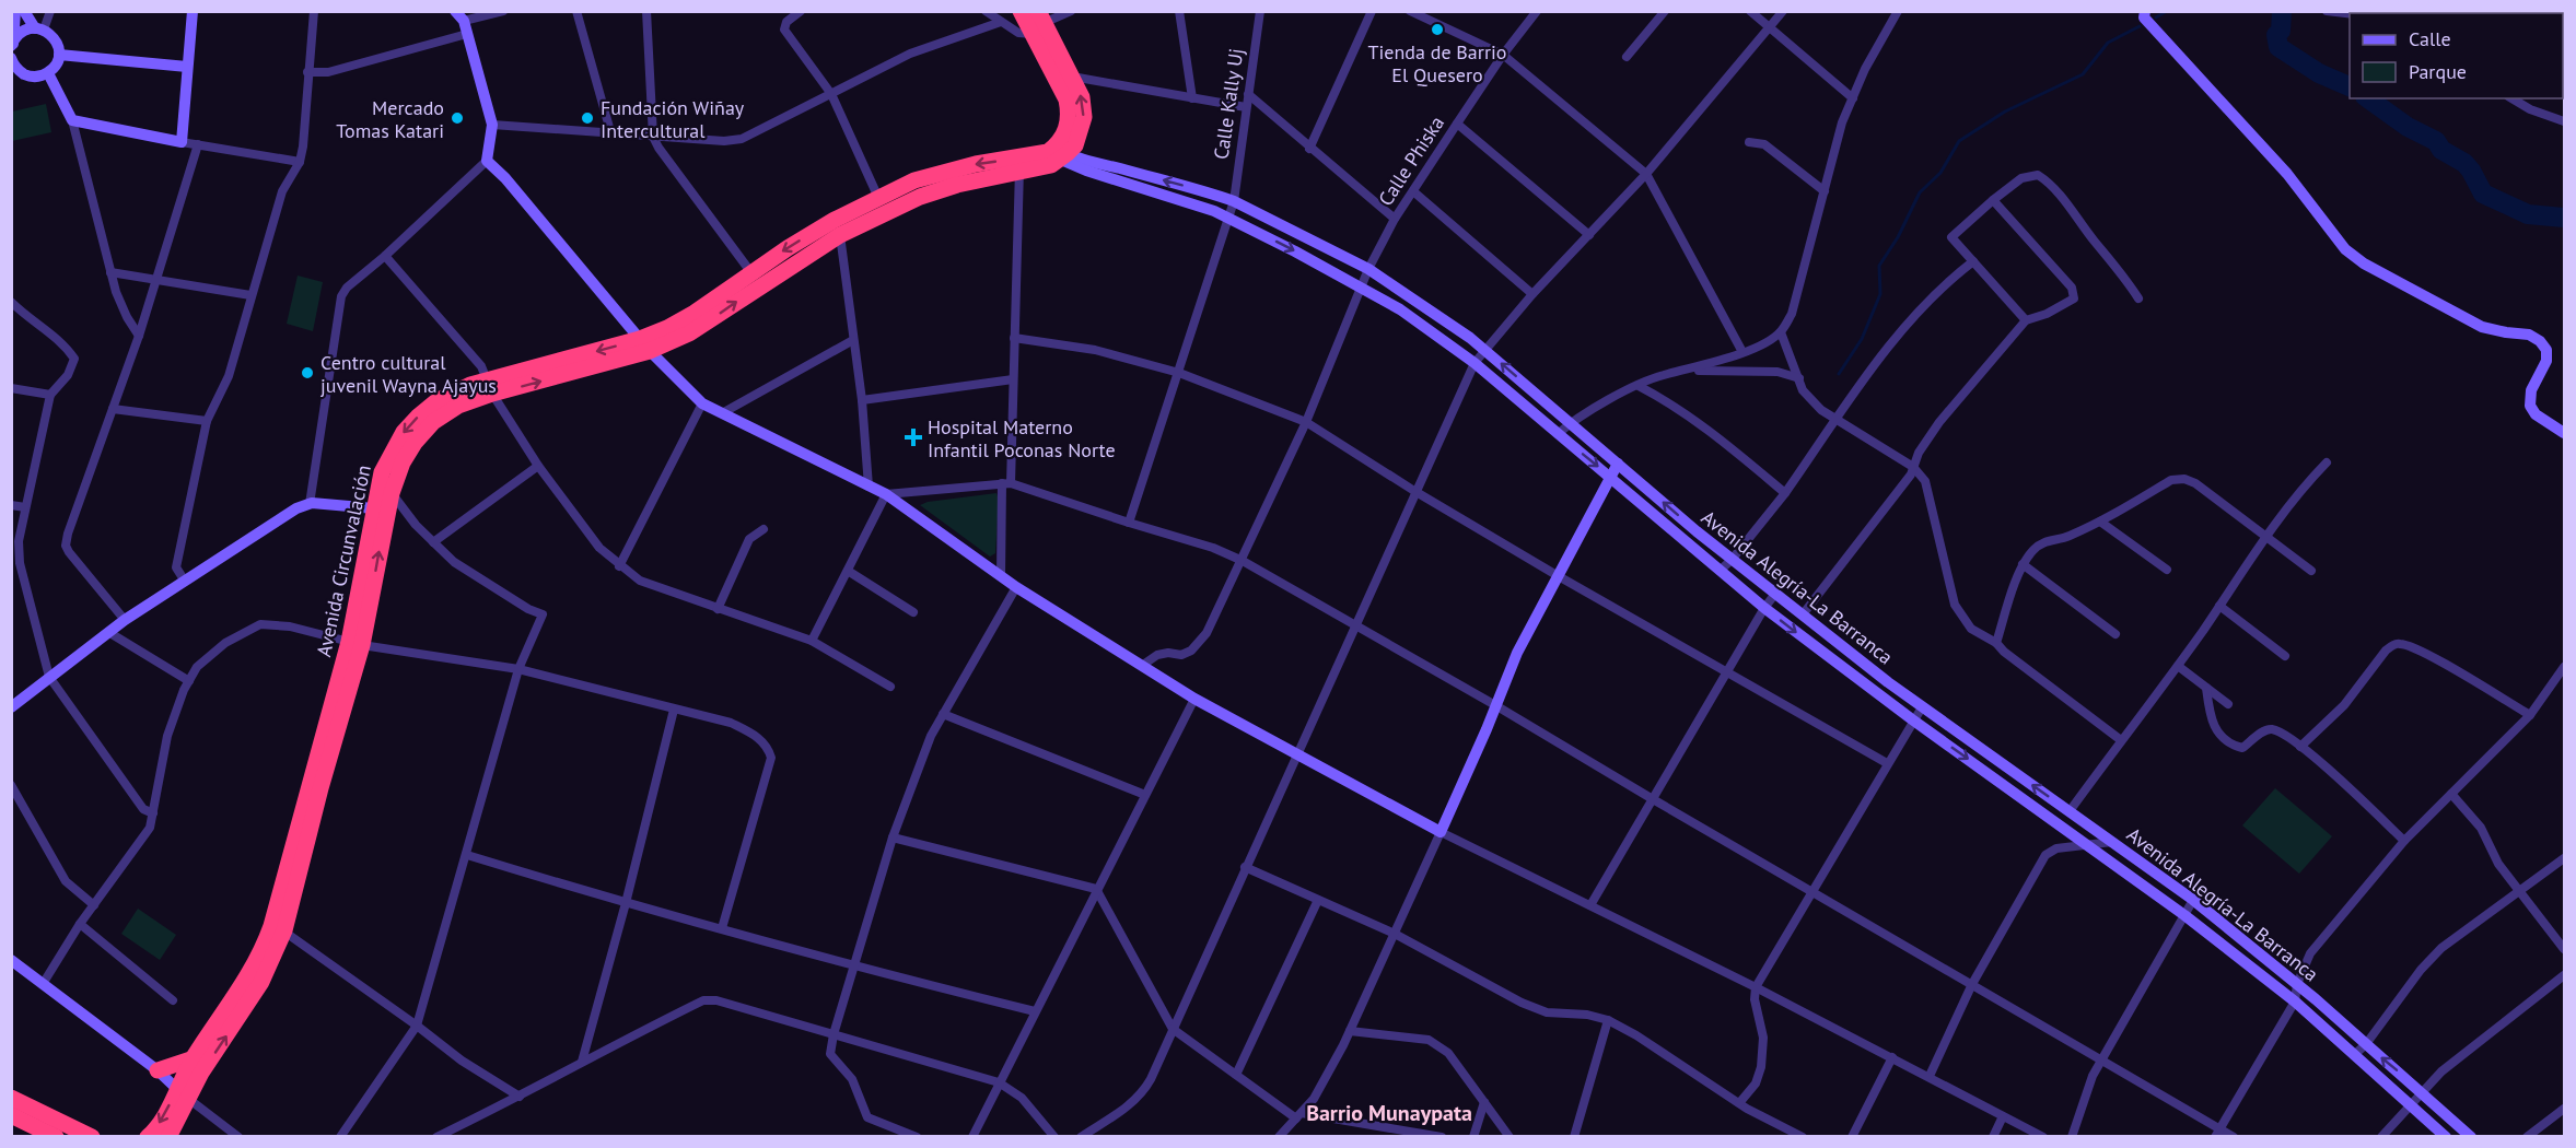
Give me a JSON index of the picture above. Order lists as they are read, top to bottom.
{
  "streets": {
    "highway": ["Avenida Circunvalación"],
    "main road": ["Avenida Alegría-La Barranca"],
    "street": ["Calle Kally Uj", "Calle Phiska"]
  },
  "crossings": [
    ["Calle Kally Uj", "Avenida Alegría-La Barranca"],
    ["Calle Phiska", "Avenida Alegría-La Barranca"],
    ["Avenida Circunvalación", "Avenida Alegría-La Barranca"]
  ],
  "districts": ["Barrio Munaypata"],
  "places": {
    "other": [
      "Tienda de Barrio El Quesero",
      "Mercado Tomas Katari",
      "Fundación Wiñay Intercultural",
      "Centro cultural juvenil Wayna Ajayus"
    ],
    "health": ["Hospital Materno Infantil Poconas Norte"]
  },
  "legend": ["Calle", "Parque"]
}
